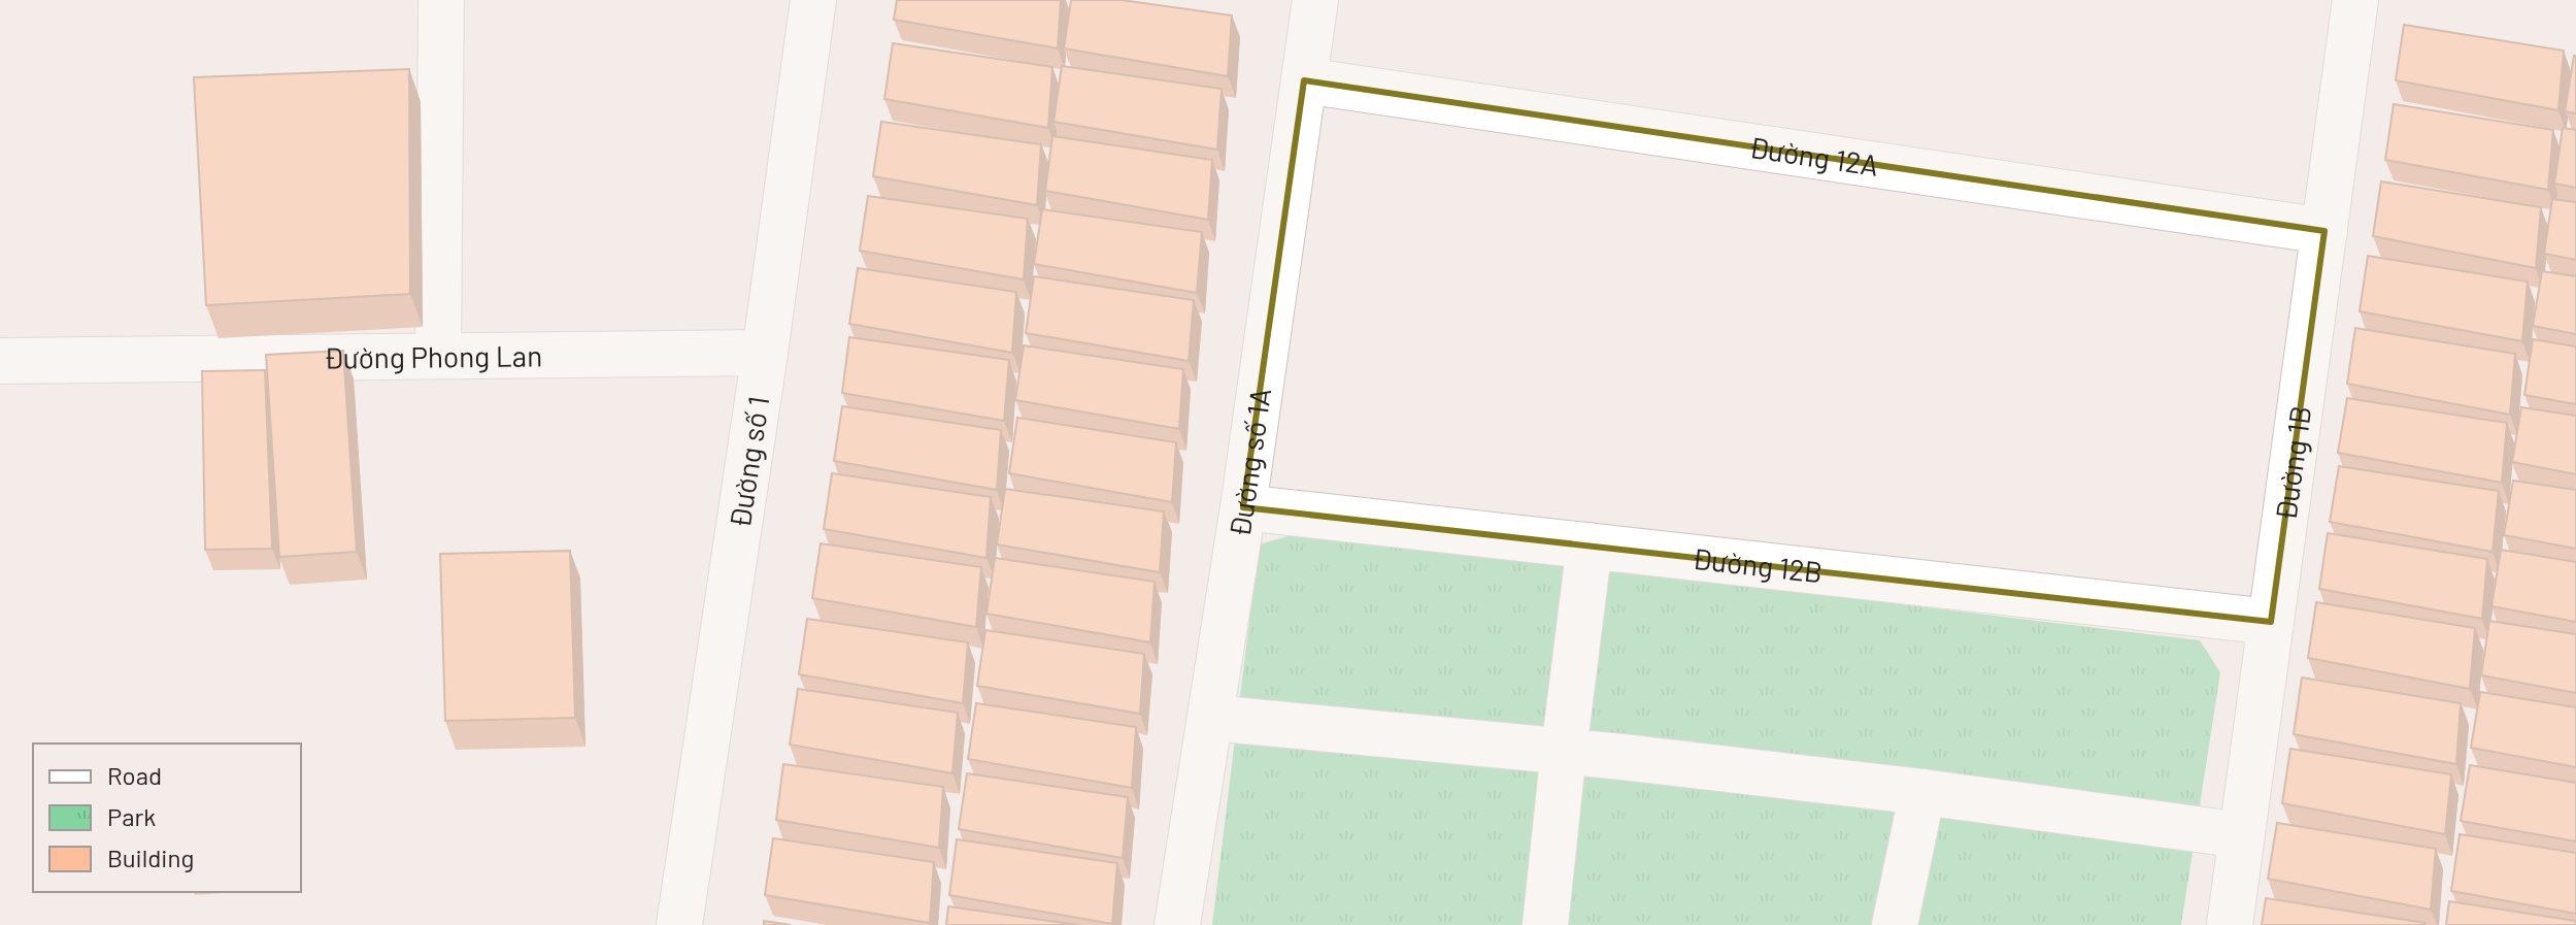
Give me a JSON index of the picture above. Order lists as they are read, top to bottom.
{
  "streets": {
    "street": [
      "Đường 12A",
      "Đường Phong Lan",
      "Đường 1B",
      "Đường số 1",
      "Đường số 1A",
      "Đường 12B"
    ]
  },
  "crossings": [
    ["Đường 12A", "Đường 1B"],
    ["Đường 12A", "Đường số 1A"],
    ["Đường Phong Lan", "Đường số 1"],
    ["Đường 1B", "Đường 12B"],
    ["Đường số 1A", "Đường 12B"]
  ],
  "legend": ["Road", "Park", "Building"]
}
